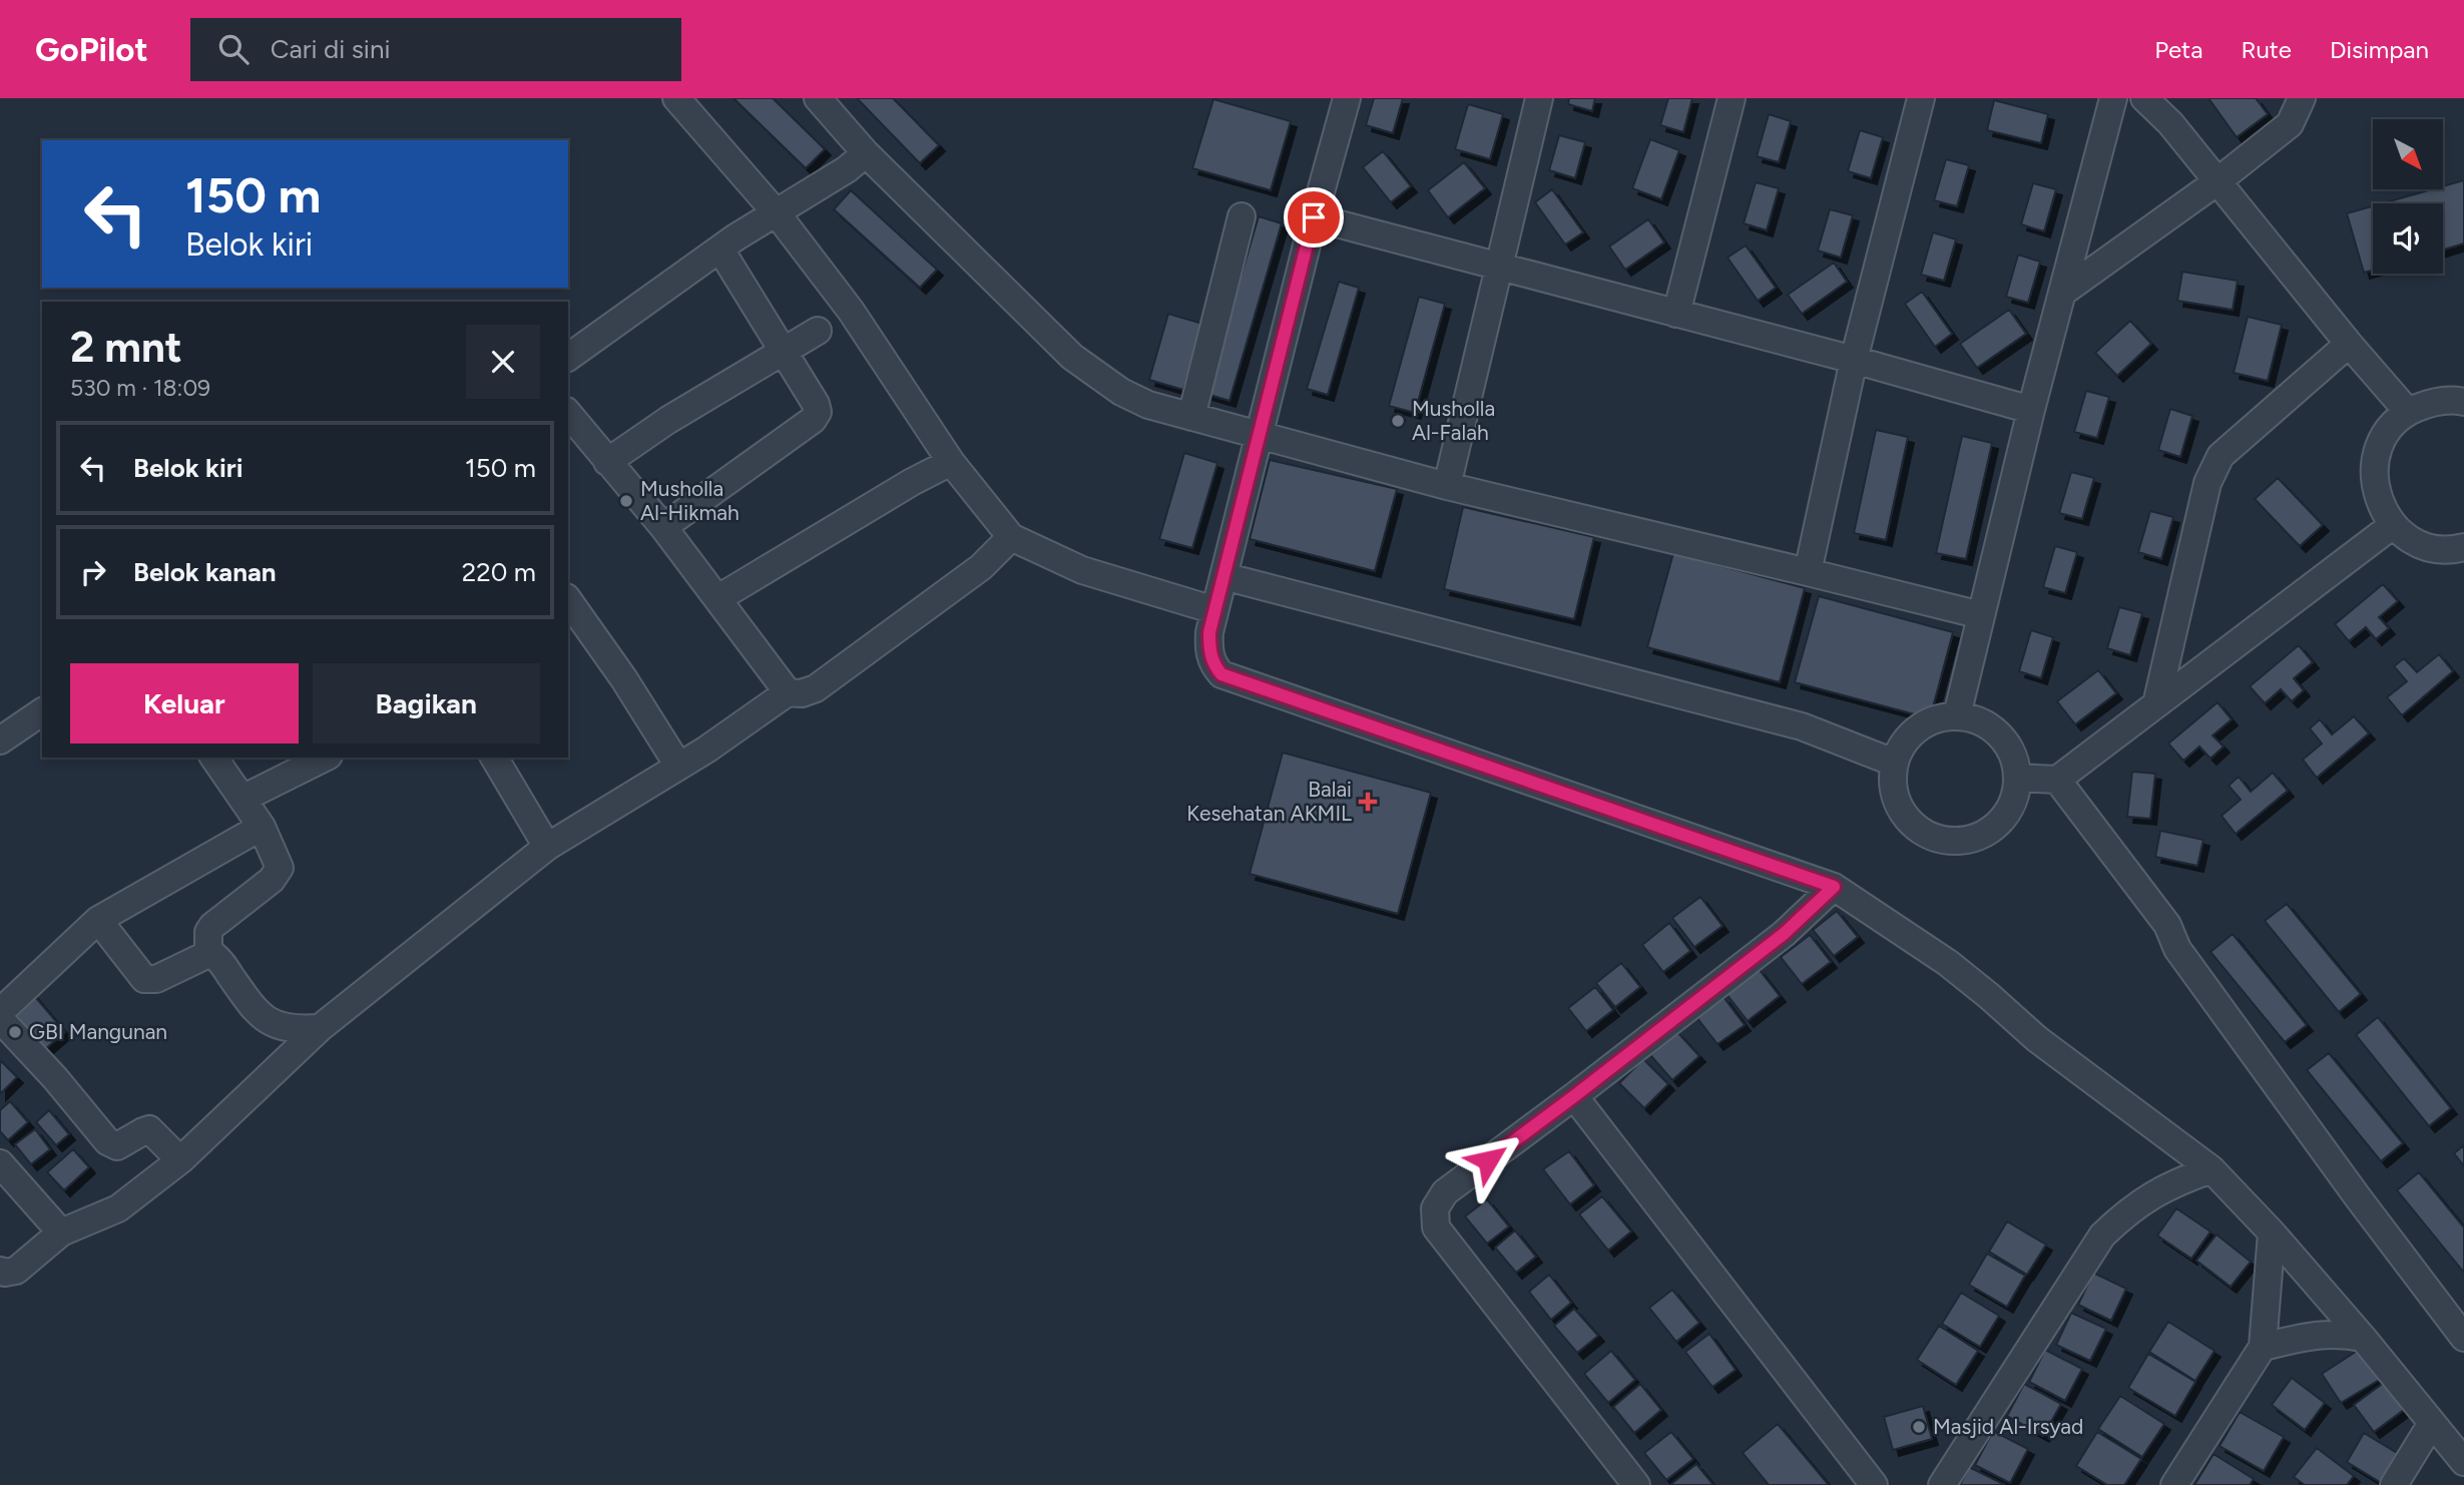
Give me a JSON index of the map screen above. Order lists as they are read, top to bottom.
{
  "places": {
    "other": [
      "Musholla Al-Falah",
      "Musholla Al-Hikmah",
      "GBI Mangunan",
      "Masjid Al-Irsyad"
    ],
    "health": ["Balai Kesehatan AKMIL"]
  },
  "north": "bottom right",
  "page": {
    "header": "GoPilot",
    "search": "Cari di sini",
    "nav": ["Peta", "Rute", "Disimpan"],
    "turn": ["150 m", "Belok kiri"],
    "heading": ["2 mnt", "530 m · 18:09"],
    "list": [
      {
        "name": "Belok kiri",
        "value": "150 m"
      },
      {
        "name": "Belok kanan",
        "value": "220 m"
      }
    ],
    "buttons": ["Keluar", "Bagikan"]
  }
}
